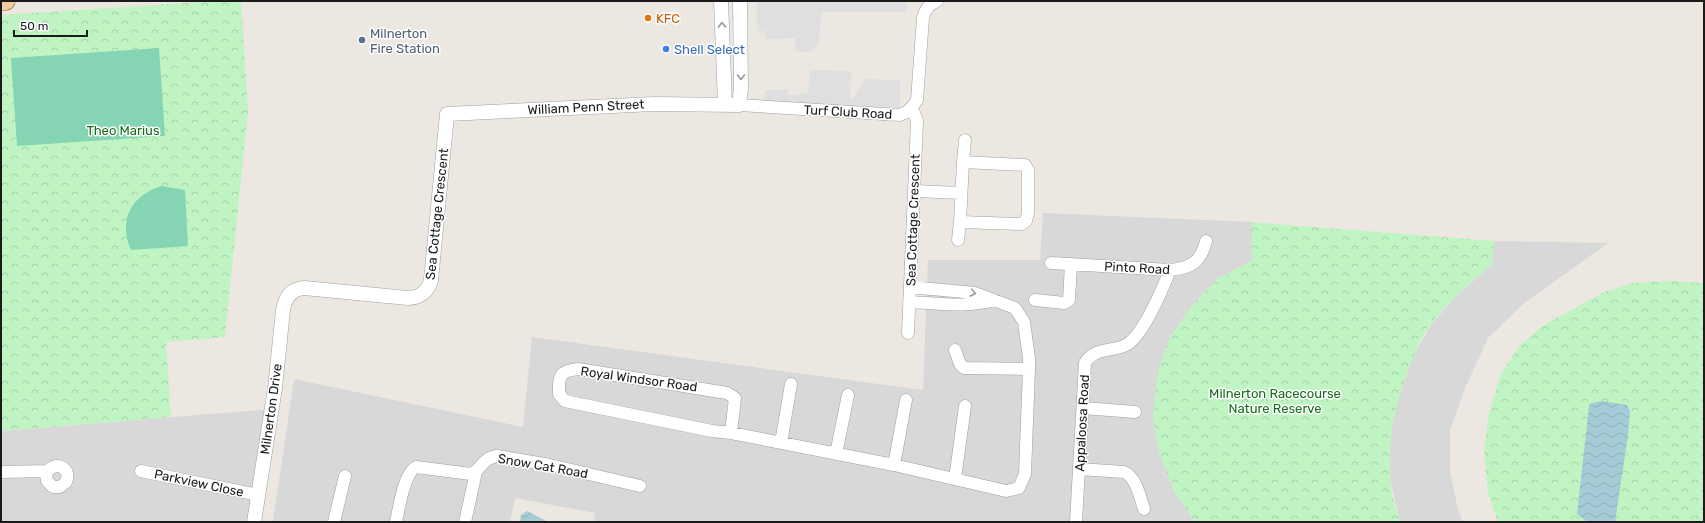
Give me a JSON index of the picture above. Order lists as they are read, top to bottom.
{
  "streets": {
    "street": [
      "William Penn Street",
      "Turf Club Road",
      "Sea Cottage Crescent",
      "Pinto Road",
      "Royal Windsor Road",
      "Milnerton Drive",
      "Appaloosa Road",
      "Snow Cat Road",
      "Parkview Close"
    ]
  },
  "crossings": [
    ["William Penn Street", "Turf Club Road"],
    ["William Penn Street", "Sea Cottage Crescent"],
    ["Turf Club Road", "Sea Cottage Crescent"],
    ["Sea Cottage Crescent", "Royal Windsor Road"],
    ["Sea Cottage Crescent", "Milnerton Drive"],
    ["Pinto Road", "Appaloosa Road"],
    ["Milnerton Drive", "Parkview Close"]
  ],
  "parks": ["Theo Marius", "Milnerton Racecourse Nature Reserve"],
  "places": ["KFC", "Milnerton Fire Station", "Shell Select"],
  "scale_bar": "50 m"
}
